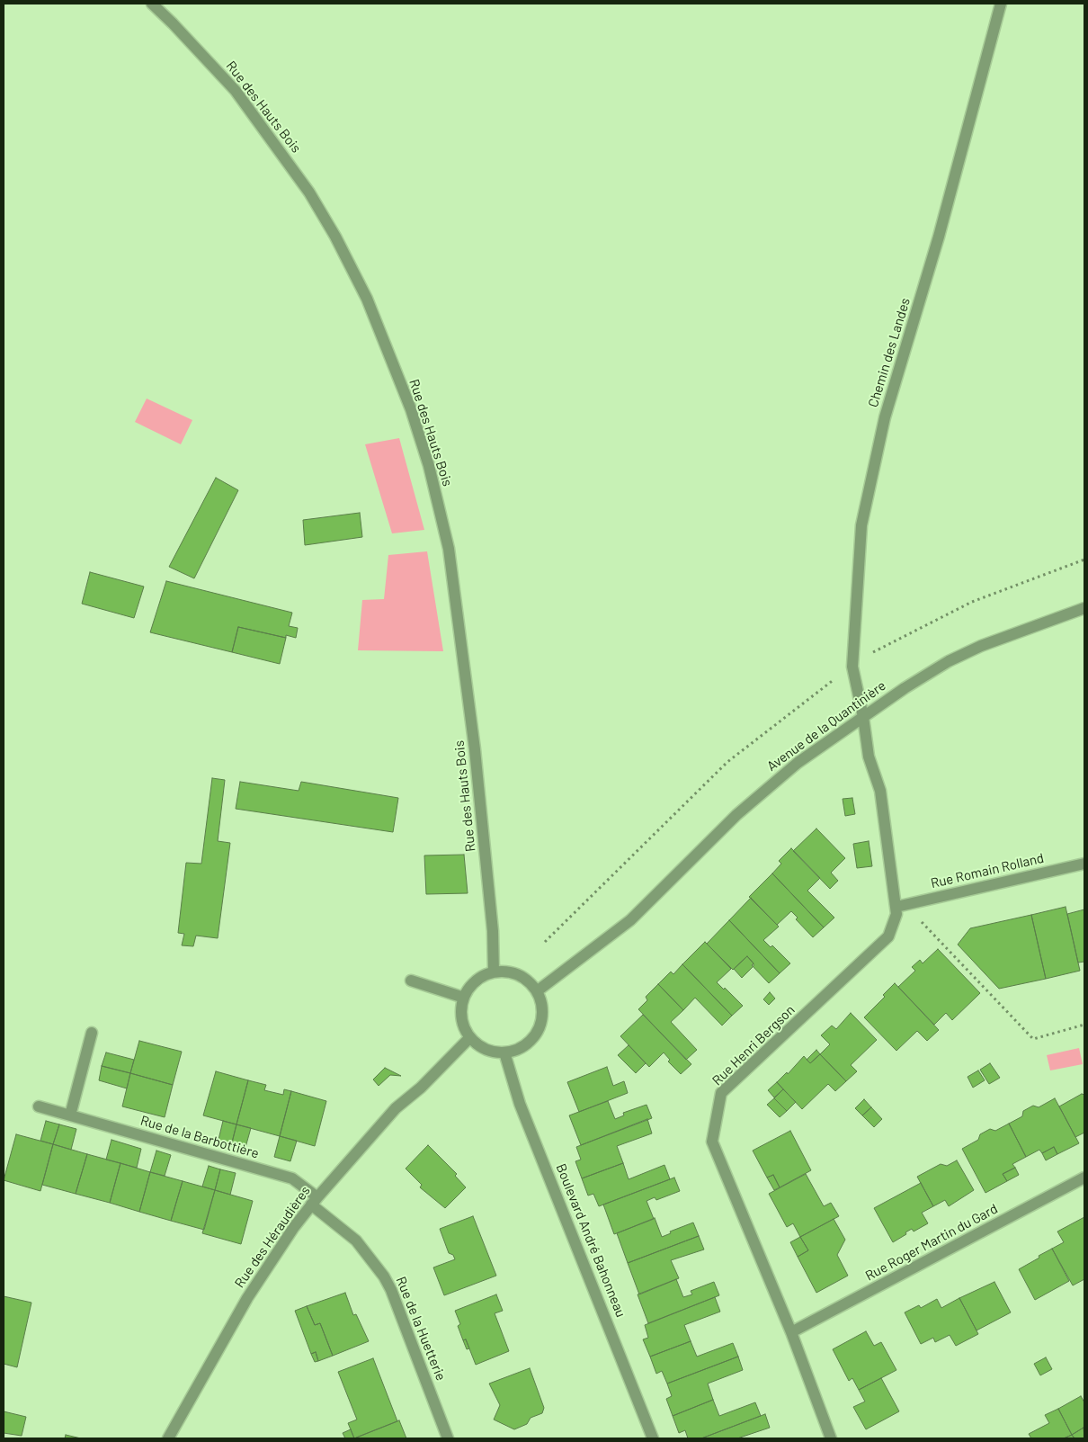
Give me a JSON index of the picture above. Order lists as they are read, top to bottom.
{
  "streets": {
    "street": [
      "Rue des Hauts Bois",
      "Chemin des Landes",
      "Avenue de la Quantinière",
      "Rue Romain Rolland",
      "Rue Henri Bergson",
      "Rue de la Barbottière",
      "Rue des Héraudières",
      "Boulevard André Bahonneau",
      "Rue Roger Martin du Gard",
      "Rue de la Huetterie"
    ]
  },
  "crossings": [
    ["Rue des Hauts Bois", "Avenue de la Quantinière"],
    ["Rue des Hauts Bois", "Rue des Héraudières"],
    ["Rue des Hauts Bois", "Boulevard André Bahonneau"],
    ["Chemin des Landes", "Avenue de la Quantinière"],
    ["Chemin des Landes", "Rue Henri Bergson"],
    ["Avenue de la Quantinière", "Rue Henri Bergson"],
    ["Avenue de la Quantinière", "Rue des Héraudières"],
    ["Avenue de la Quantinière", "Boulevard André Bahonneau"],
    ["Rue Romain Rolland", "Rue Henri Bergson"],
    ["Rue Henri Bergson", "Rue Roger Martin du Gard"],
    ["Rue de la Barbottière", "Rue des Héraudières"],
    ["Rue de la Barbottière", "Rue de la Huetterie"],
    ["Rue des Héraudières", "Boulevard André Bahonneau"],
    ["Rue des Héraudières", "Rue de la Huetterie"]
  ]
}
